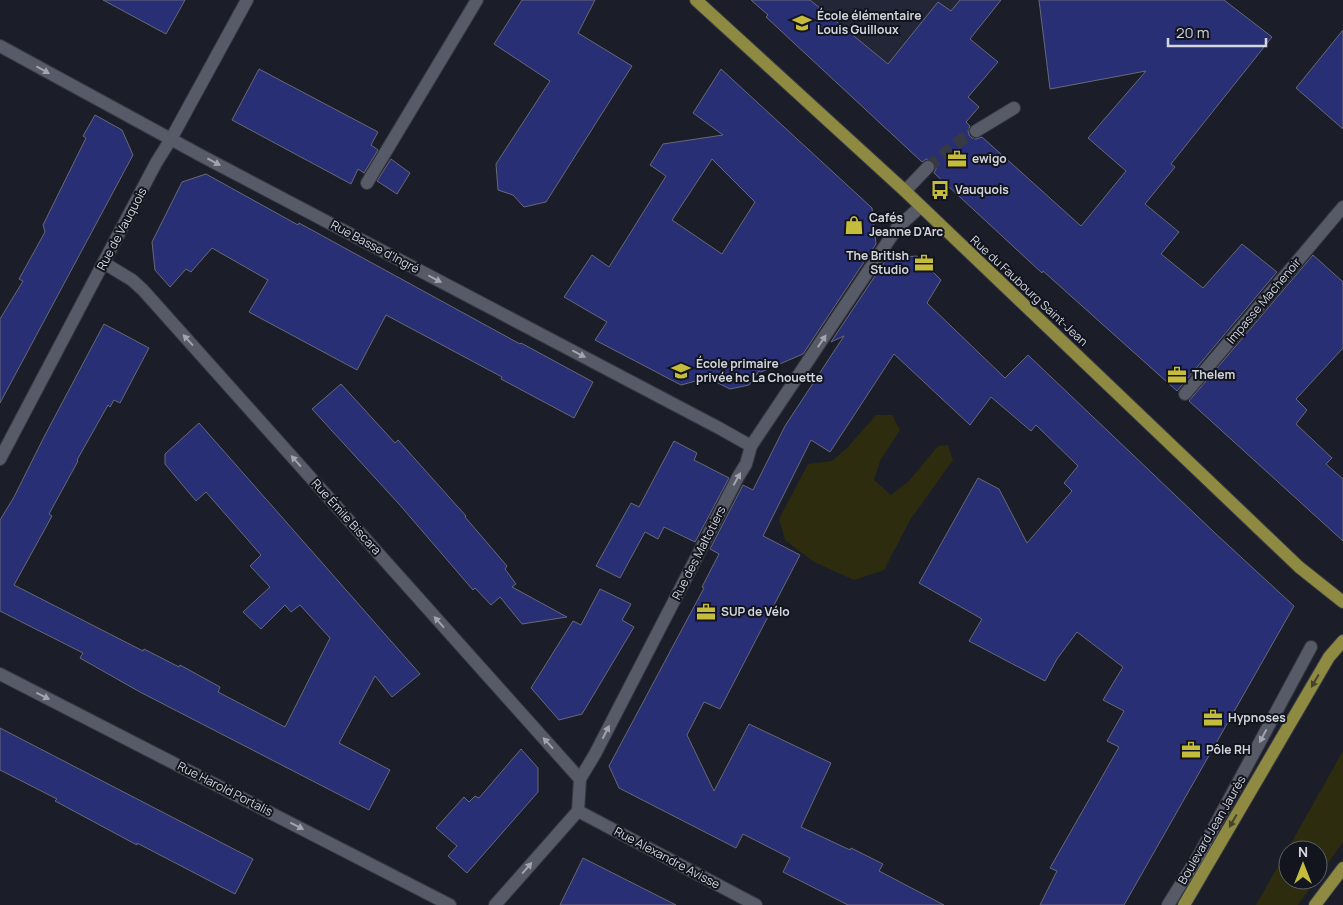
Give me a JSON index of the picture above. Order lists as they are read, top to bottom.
{
  "streets": {
    "main road": ["Rue du Faubourg Saint-Jean", "Boulevard Jean Jaurès"],
    "street": [
      "Rue de Vauquois",
      "Rue Basse d'Ingré",
      "Impasse Machenoir",
      "Rue Émile Biscara",
      "Rue des Maltotiers",
      "Rue Harold Portalis",
      "Rue Alexandre Avisse"
    ]
  },
  "crossings": [
    ["Rue de Vauquois", "Rue Basse d'Ingré"],
    ["Rue de Vauquois", "Rue Émile Biscara"],
    ["Rue Basse d'Ingré", "Rue des Maltotiers"],
    ["Rue du Faubourg Saint-Jean", "Rue des Maltotiers"],
    ["Rue Émile Biscara", "Rue des Maltotiers"],
    ["Rue des Maltotiers", "Rue Alexandre Avisse"]
  ],
  "one_way": [
    "Rue Basse d'Ingré",
    "Rue Émile Biscara",
    "Rue des Maltotiers",
    "Rue Harold Portalis",
    "Boulevard Jean Jaurès"
  ],
  "places": {
    "school or university": ["École élémentaire Louis Guilloux", "École primaire privée hc La Chouette"],
    "office": [
      "ewigo",
      "The British Studio",
      "Thelem",
      "SUP de Vélo",
      "Hypnoses",
      "Pôle RH"
    ],
    "bus stop": ["Vauquois"],
    "shop": ["Cafés Jeanne D'Arc"]
  },
  "scale_bar": "20 m",
  "north": "top"
}
